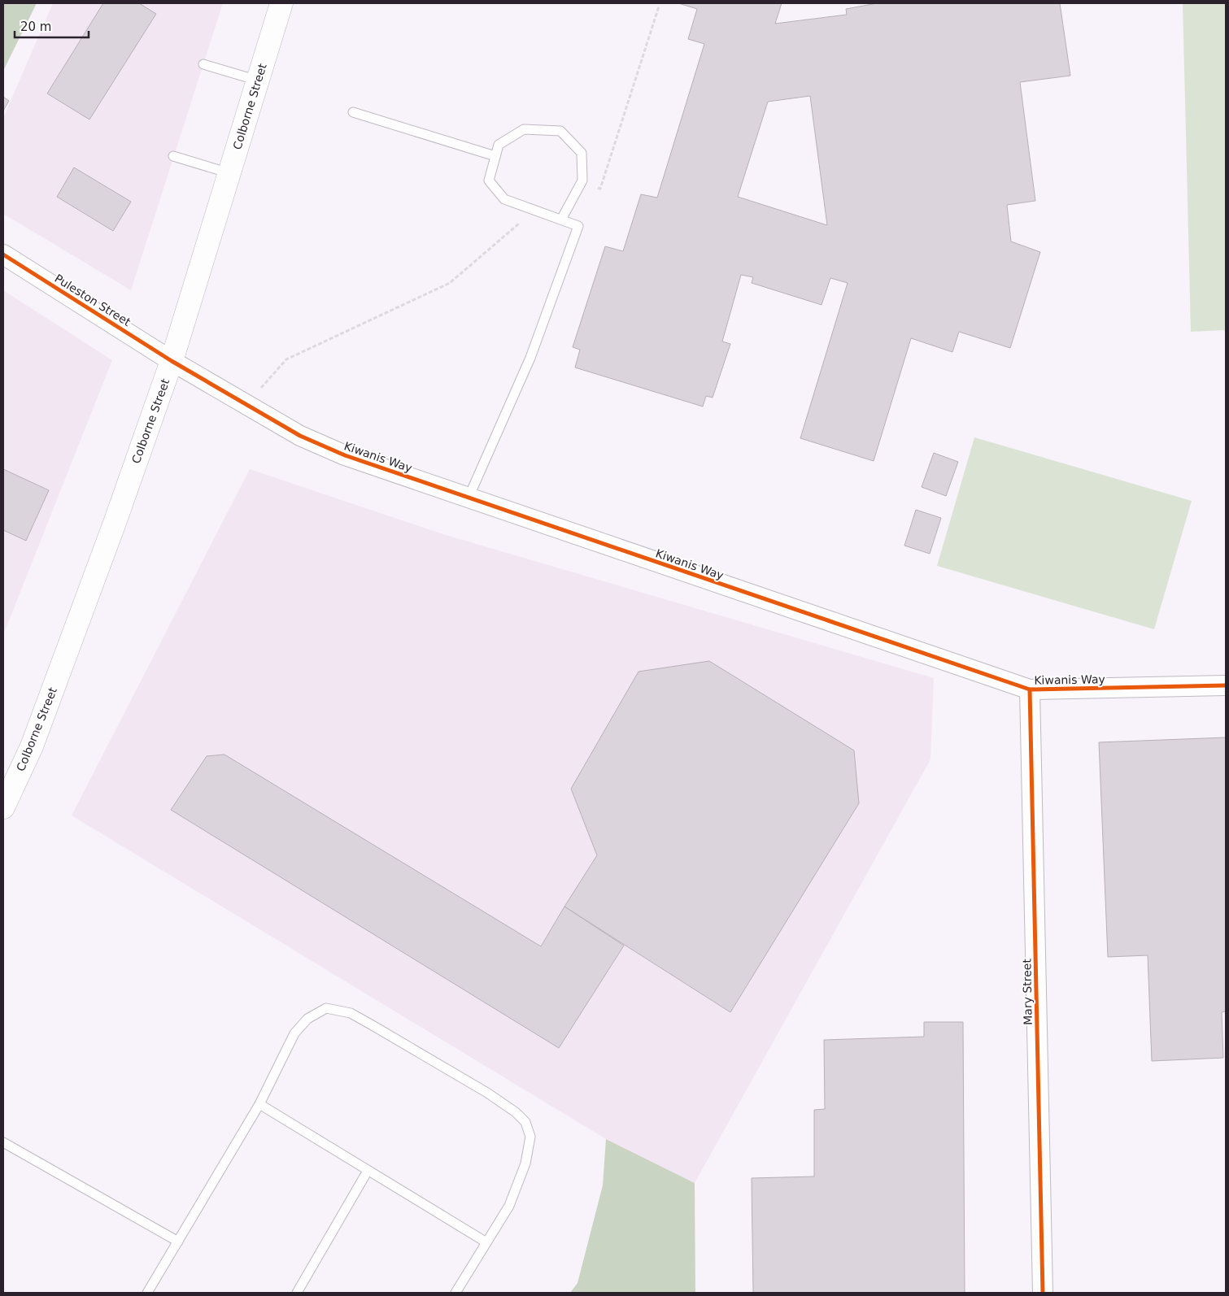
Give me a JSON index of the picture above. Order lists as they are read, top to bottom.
{
  "streets": {
    "main road": ["Colborne Street"],
    "street": ["Puleston Street", "Kiwanis Way", "Mary Street"]
  },
  "crossings": [
    ["Colborne Street", "Puleston Street"],
    ["Colborne Street", "Kiwanis Way"],
    ["Puleston Street", "Kiwanis Way"],
    ["Kiwanis Way", "Mary Street"]
  ],
  "scale_bar": "20 m"
}
